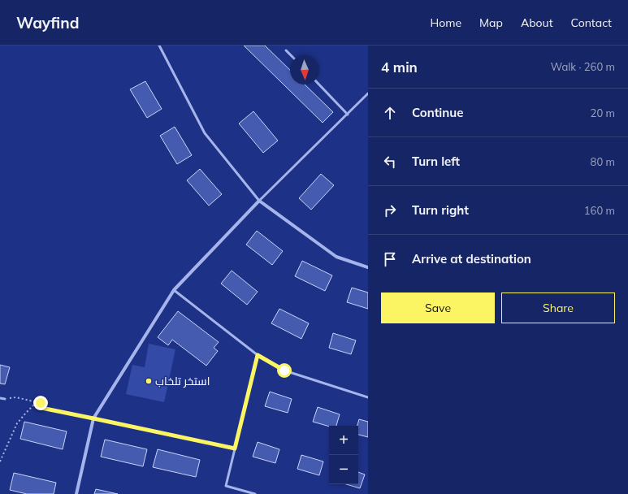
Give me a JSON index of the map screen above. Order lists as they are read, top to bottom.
{
  "places": ["استخر تلخاب"],
  "north": "bottom",
  "page": {
    "header": "Wayfind",
    "nav": [
      "Home",
      "Map",
      "About",
      "Contact"
    ],
    "heading": ["4 min", "Walk · 260 m"],
    "list": [
      ["Continue", "20 m"],
      ["Turn left", "80 m"],
      ["Turn right", "160 m"],
      "Arrive at destination"
    ],
    "buttons": ["Save", "Share"],
    "map_buttons": ["+", "−"]
  }
}
